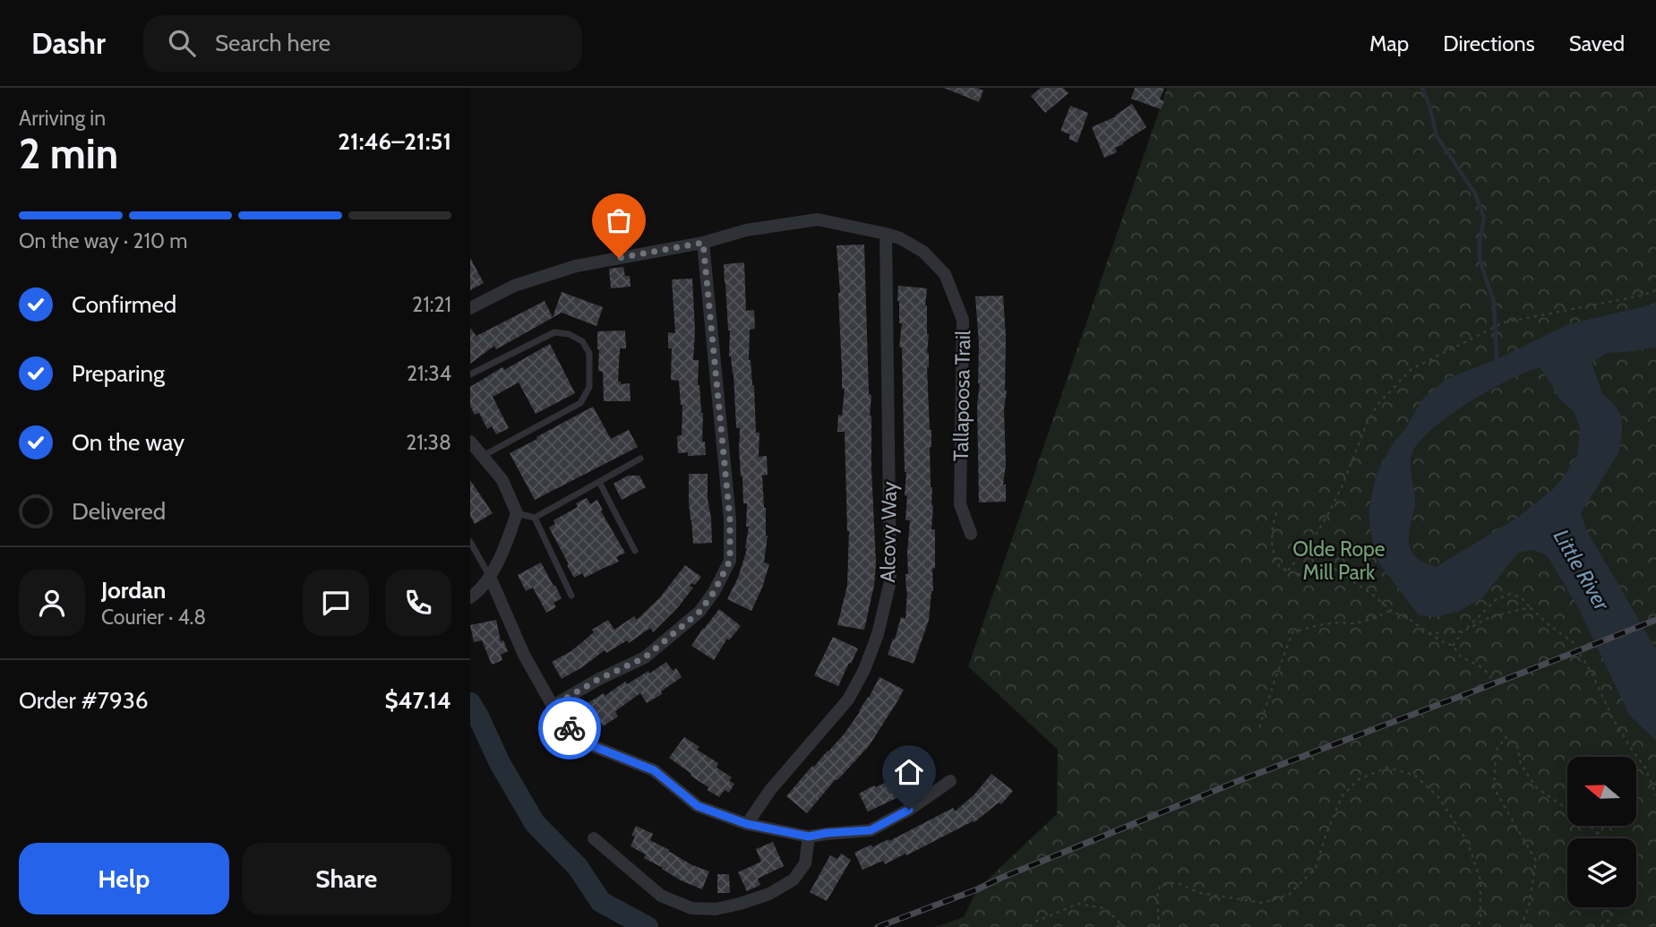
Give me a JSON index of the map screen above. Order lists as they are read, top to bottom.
{
  "streets": {
    "street": ["Tallapoosa Trail", "Alcovy Way"]
  },
  "crossings": [
    ["Tallapoosa Trail", "Alcovy Way"]
  ],
  "water": ["Little River"],
  "parks": ["Olde Rope Mill Park"],
  "north": "left",
  "page": {
    "header": "Dashr",
    "search": "Search here",
    "nav": ["Map", "Directions", "Saved"],
    "heading": ["2 min", "Arriving in", "21:46–21:51"],
    "panel": [
      "Jordan",
      "Courier · 4.8",
      "Order #7936",
      "$47.14"
    ],
    "bar": "On the way · 210 m",
    "list": [
      ["Confirmed", "21:21"],
      ["Preparing", "21:34"],
      ["On the way", "21:38"],
      "Delivered"
    ],
    "buttons": ["Help", "Share"]
  }
}
